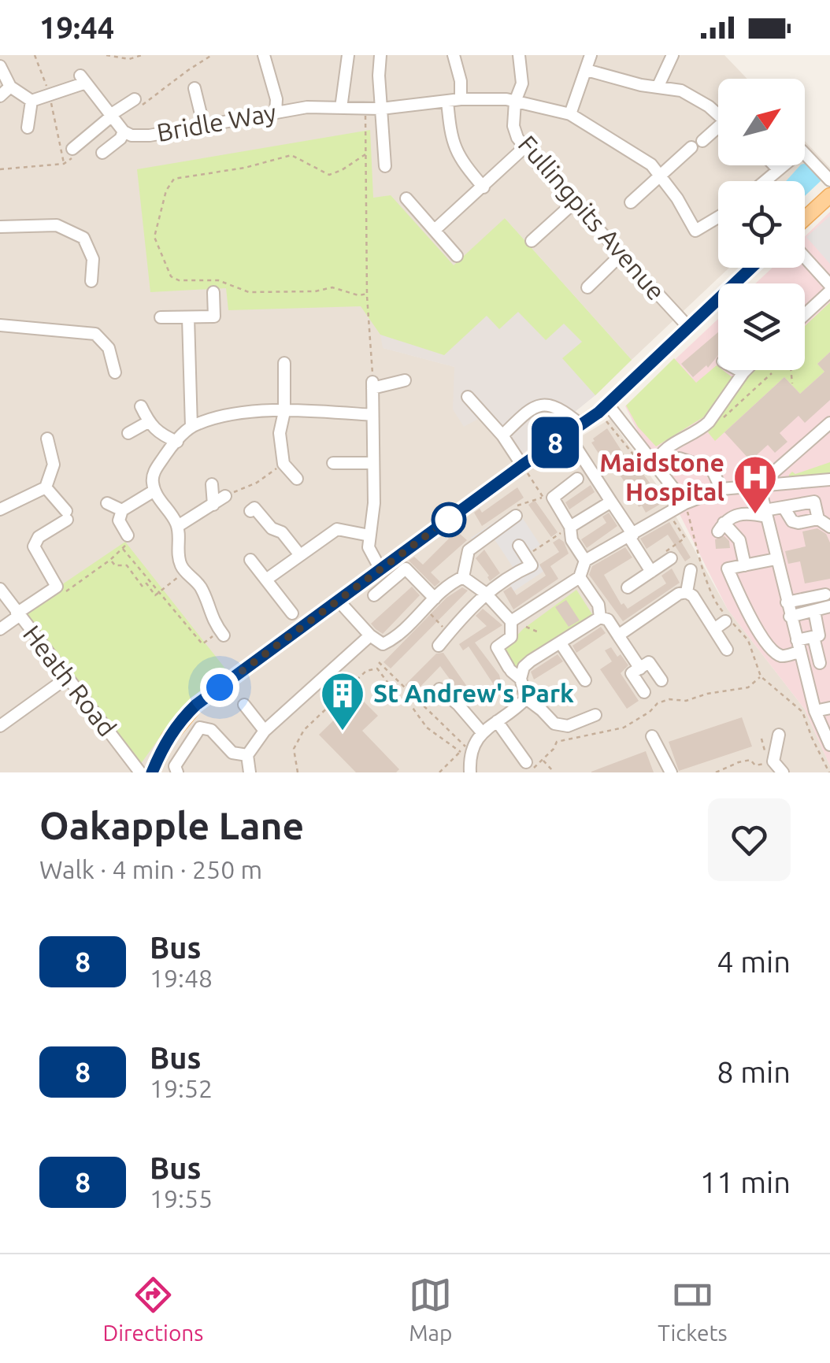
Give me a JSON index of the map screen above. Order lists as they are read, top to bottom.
{
  "streets": {
    "street": ["Bridle Way", "Fullingpits Avenue", "Heath Road"]
  },
  "crossings": [
    ["Bridle Way", "Fullingpits Avenue"]
  ],
  "places": {
    "hospital": ["Maidstone Hospital"],
    "building": ["St Andrew's Park"]
  },
  "lines": ["bus line 8"],
  "north": "top right",
  "page": {
    "status": "19:44",
    "on_map": "8",
    "heading": ["Oakapple Lane", "Walk · 4 min · 250 m"],
    "list": [
      {
        "mark": "8",
        "name": "Bus",
        "note": "19:48",
        "value": "4 min"
      },
      {
        "mark": "8",
        "name": "Bus",
        "note": "19:52",
        "value": "8 min"
      },
      {
        "mark": "8",
        "name": "Bus",
        "note": "19:55",
        "value": "11 min"
      }
    ],
    "tabs": ["Directions", "Map", "Tickets"]
  }
}
